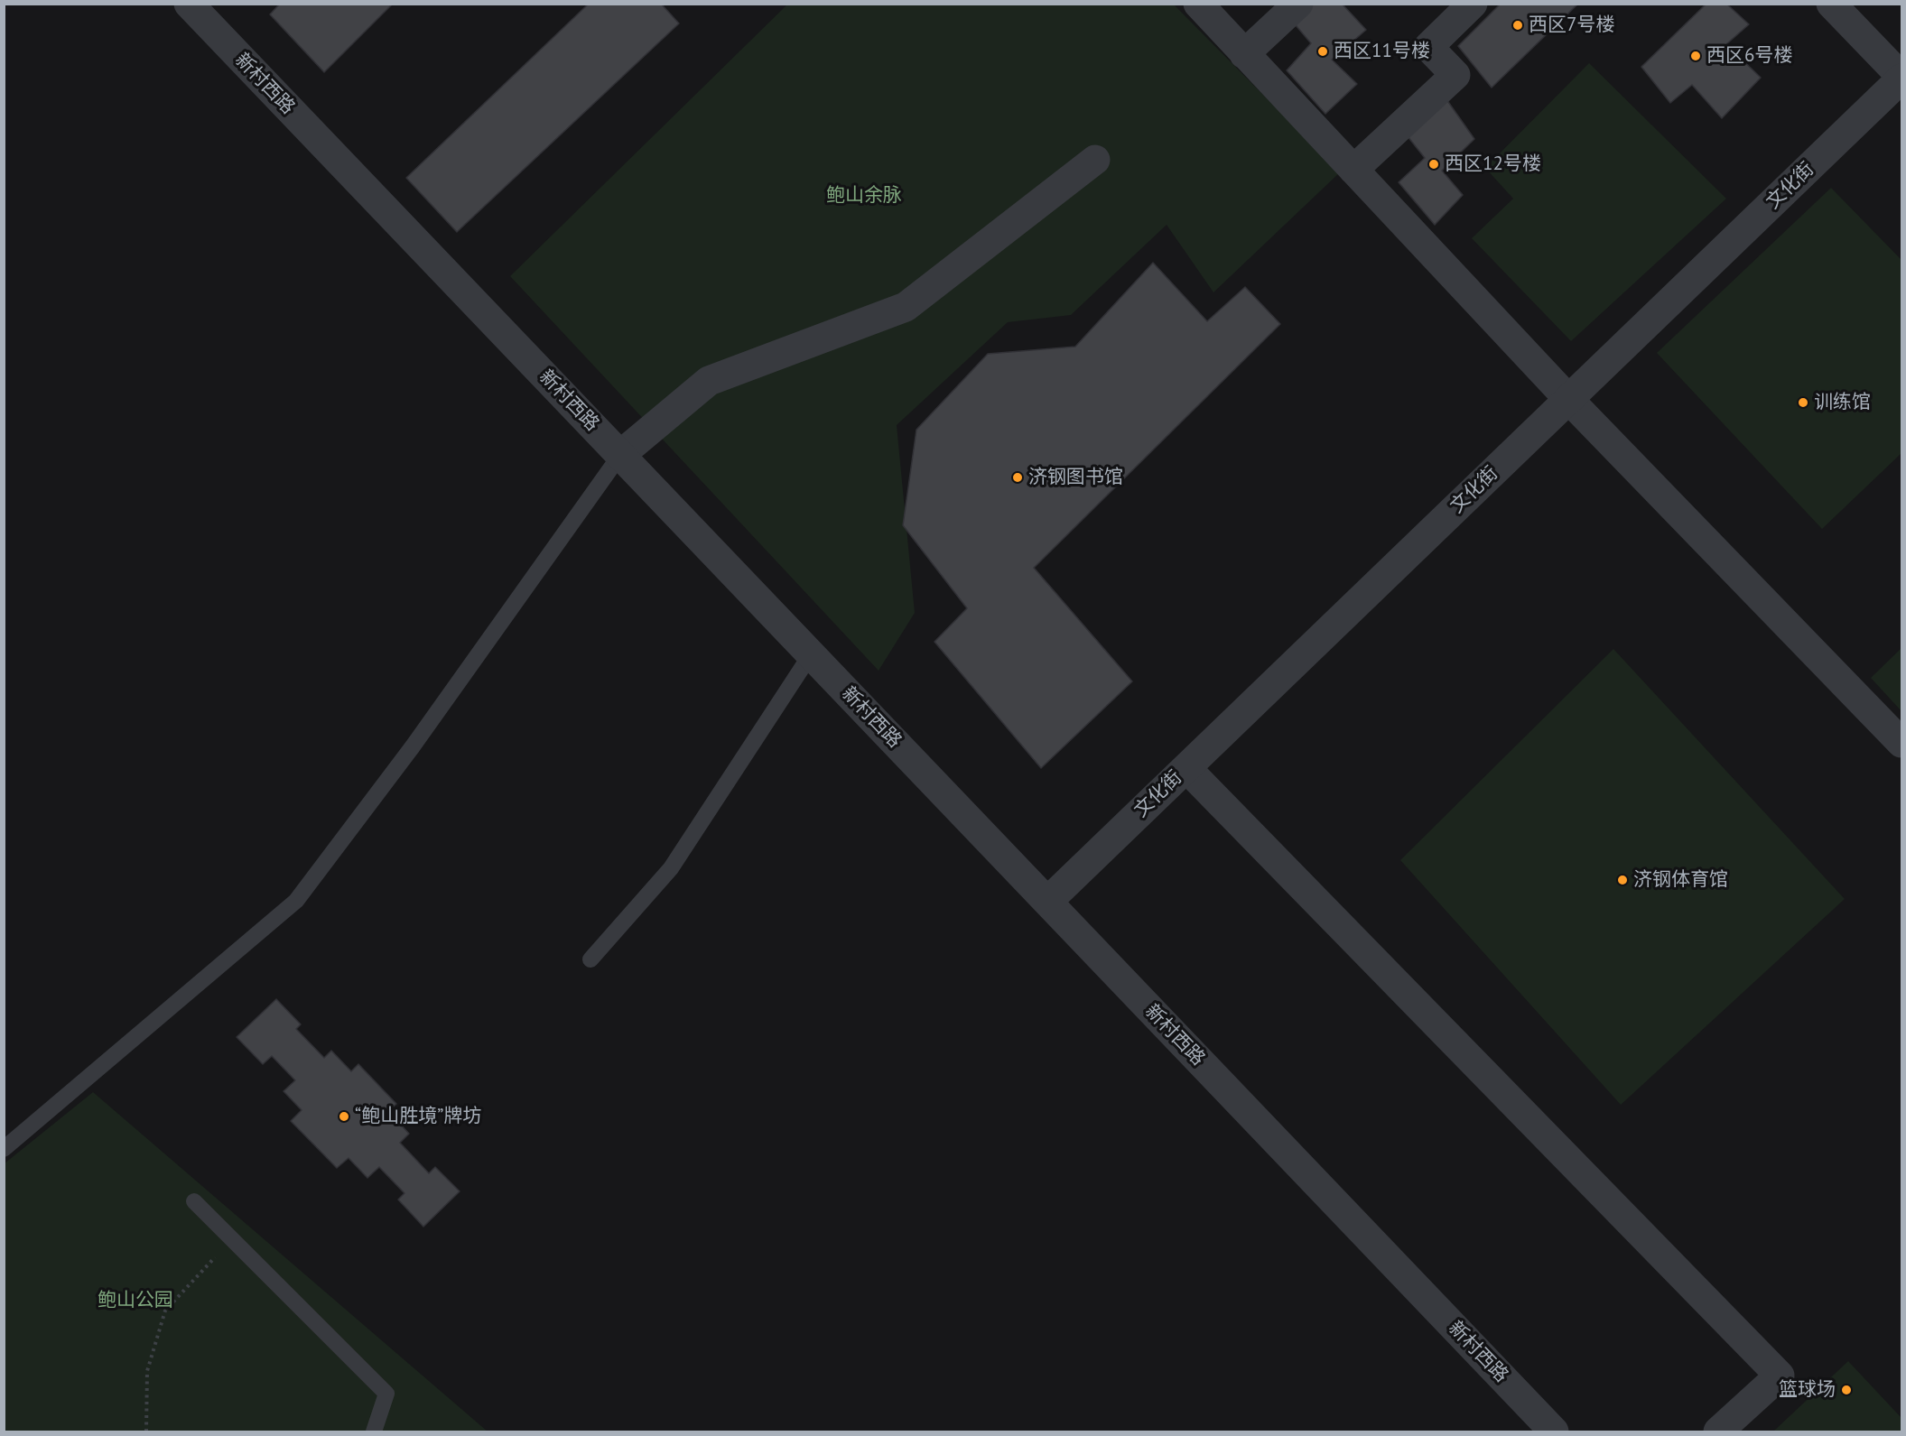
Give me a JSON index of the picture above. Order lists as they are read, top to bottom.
{
  "streets": {
    "street": ["新村西路", "文化街"]
  },
  "crossings": [
    ["新村西路", "文化街"]
  ],
  "parks": ["鲍山余脉", "鲍山公园"],
  "places": [
    "西区7号楼",
    "西区11号楼",
    "西区6号楼",
    "西区12号楼",
    "训练馆",
    "济钢图书馆",
    "济钢体育馆",
    "“鲍山胜境”牌坊",
    "篮球场"
  ]
}
